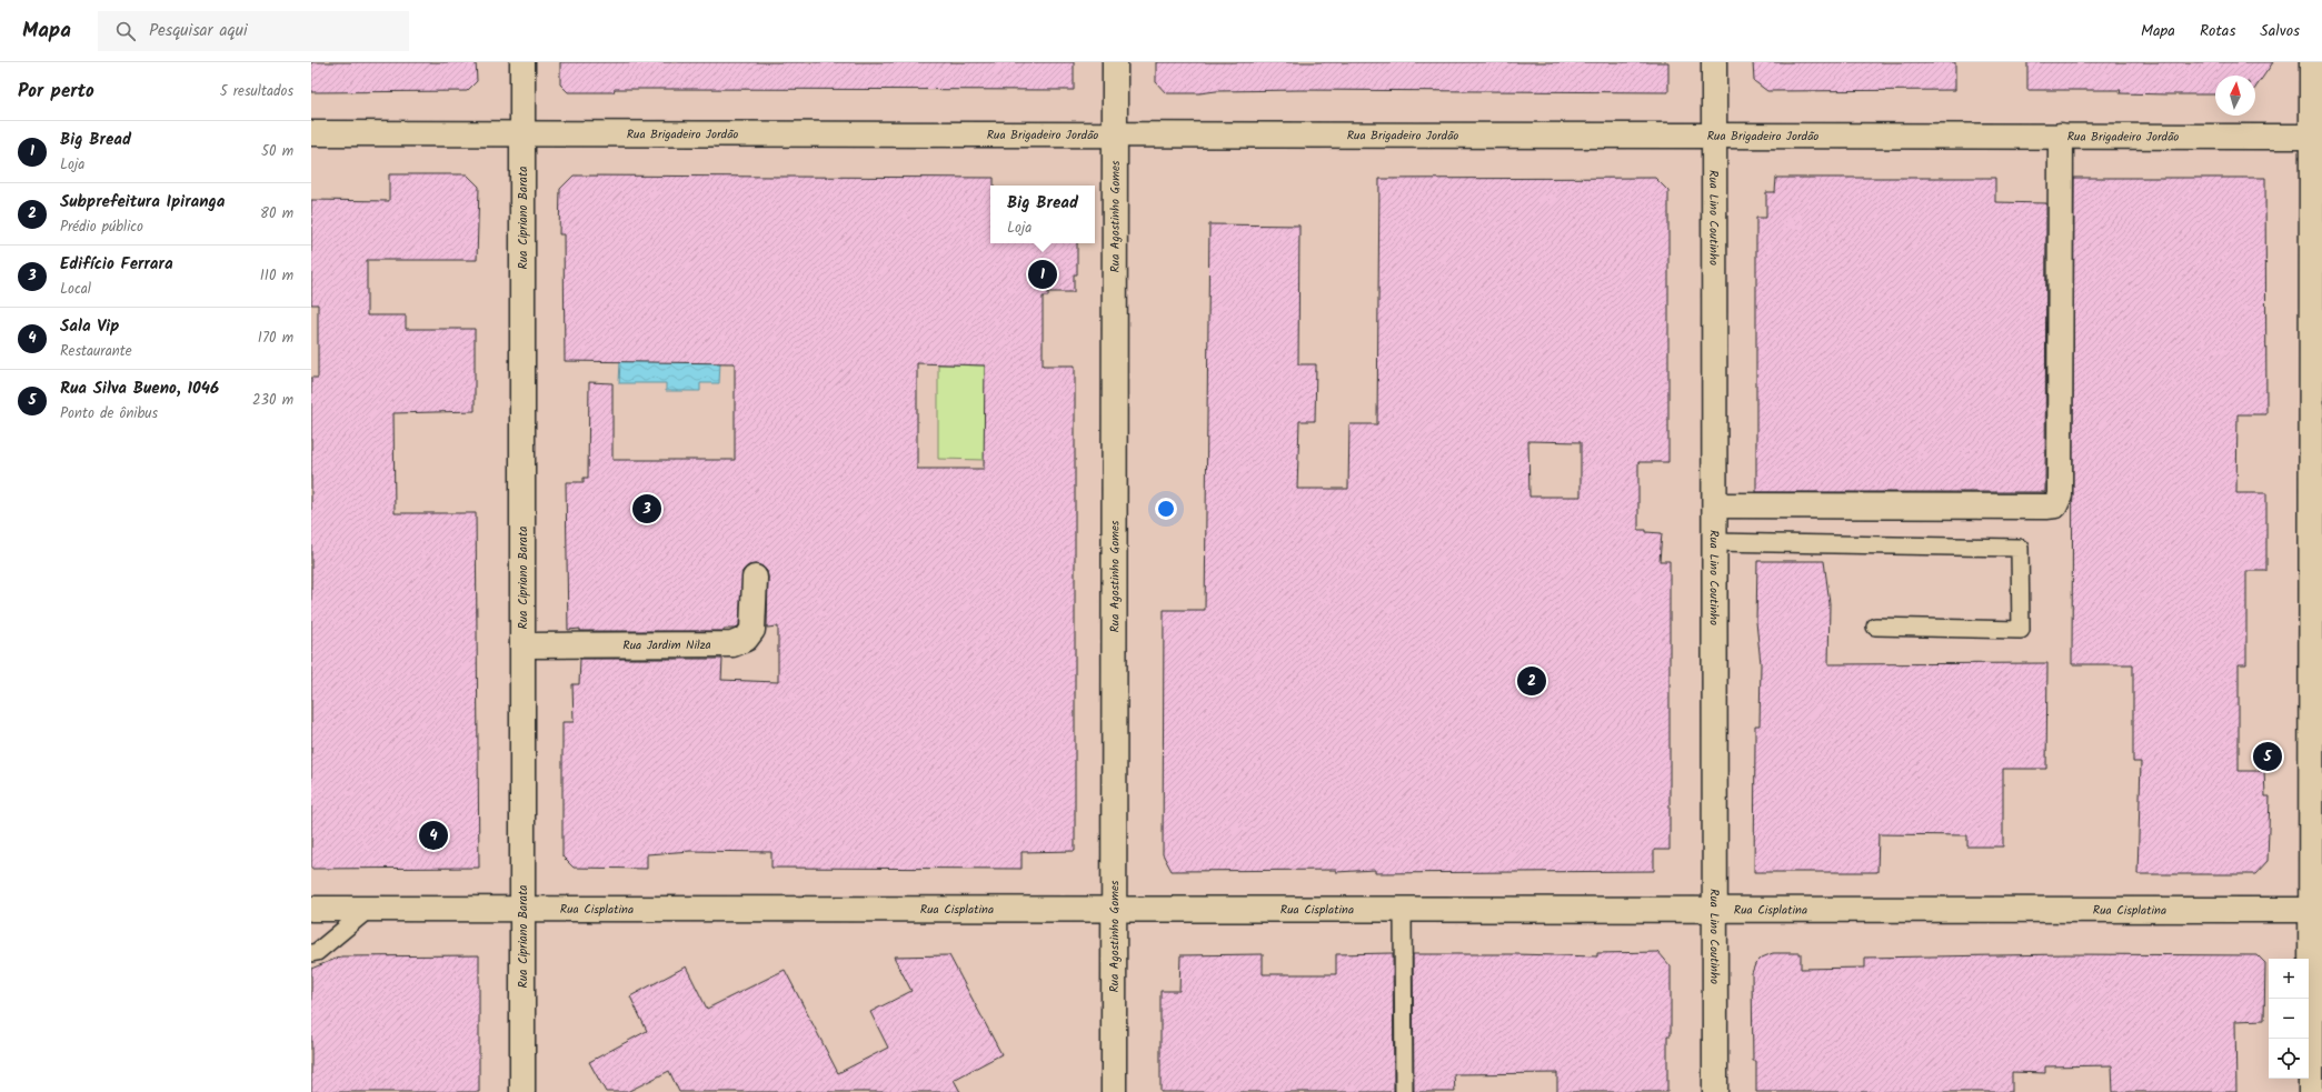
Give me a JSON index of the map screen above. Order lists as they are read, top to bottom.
{
  "streets": {
    "street": [
      "Rua Brigadeiro Jordão",
      "Rua Cipriano Barata",
      "Rua Agostinho Gomes",
      "Rua Lino Coutinho",
      "Rua Jardim Nilza",
      "Rua Cisplatina"
    ]
  },
  "crossings": [
    ["Rua Brigadeiro Jordão", "Rua Cipriano Barata"],
    ["Rua Brigadeiro Jordão", "Rua Agostinho Gomes"],
    ["Rua Brigadeiro Jordão", "Rua Lino Coutinho"],
    ["Rua Cipriano Barata", "Rua Jardim Nilza"],
    ["Rua Cipriano Barata", "Rua Cisplatina"],
    ["Rua Agostinho Gomes", "Rua Cisplatina"],
    ["Rua Lino Coutinho", "Rua Cisplatina"]
  ],
  "north": "top",
  "page": {
    "header": "Mapa",
    "search": "Pesquisar aqui",
    "nav": ["Mapa", "Rotas", "Salvos"],
    "heading": ["Por perto", "5 resultados"],
    "list": [
      {
        "mark": "1",
        "name": "Big Bread",
        "note": "Loja",
        "value": "50 m"
      },
      {
        "mark": "2",
        "name": "Subprefeitura Ipiranga",
        "note": "Prédio público",
        "value": "80 m"
      },
      {
        "mark": "3",
        "name": "Edifício Ferrara",
        "note": "Local",
        "value": "110 m"
      },
      {
        "mark": "4",
        "name": "Sala Vip",
        "note": "Restaurante",
        "value": "170 m"
      },
      {
        "mark": "5",
        "name": "Rua Silva Bueno, 1046",
        "note": "Ponto de ônibus",
        "value": "230 m"
      }
    ],
    "popup": ["Big Bread", "Loja"],
    "pins": [
      "1",
      "3",
      "2",
      "5",
      "4"
    ],
    "map_buttons": ["+", "−"]
  }
}
